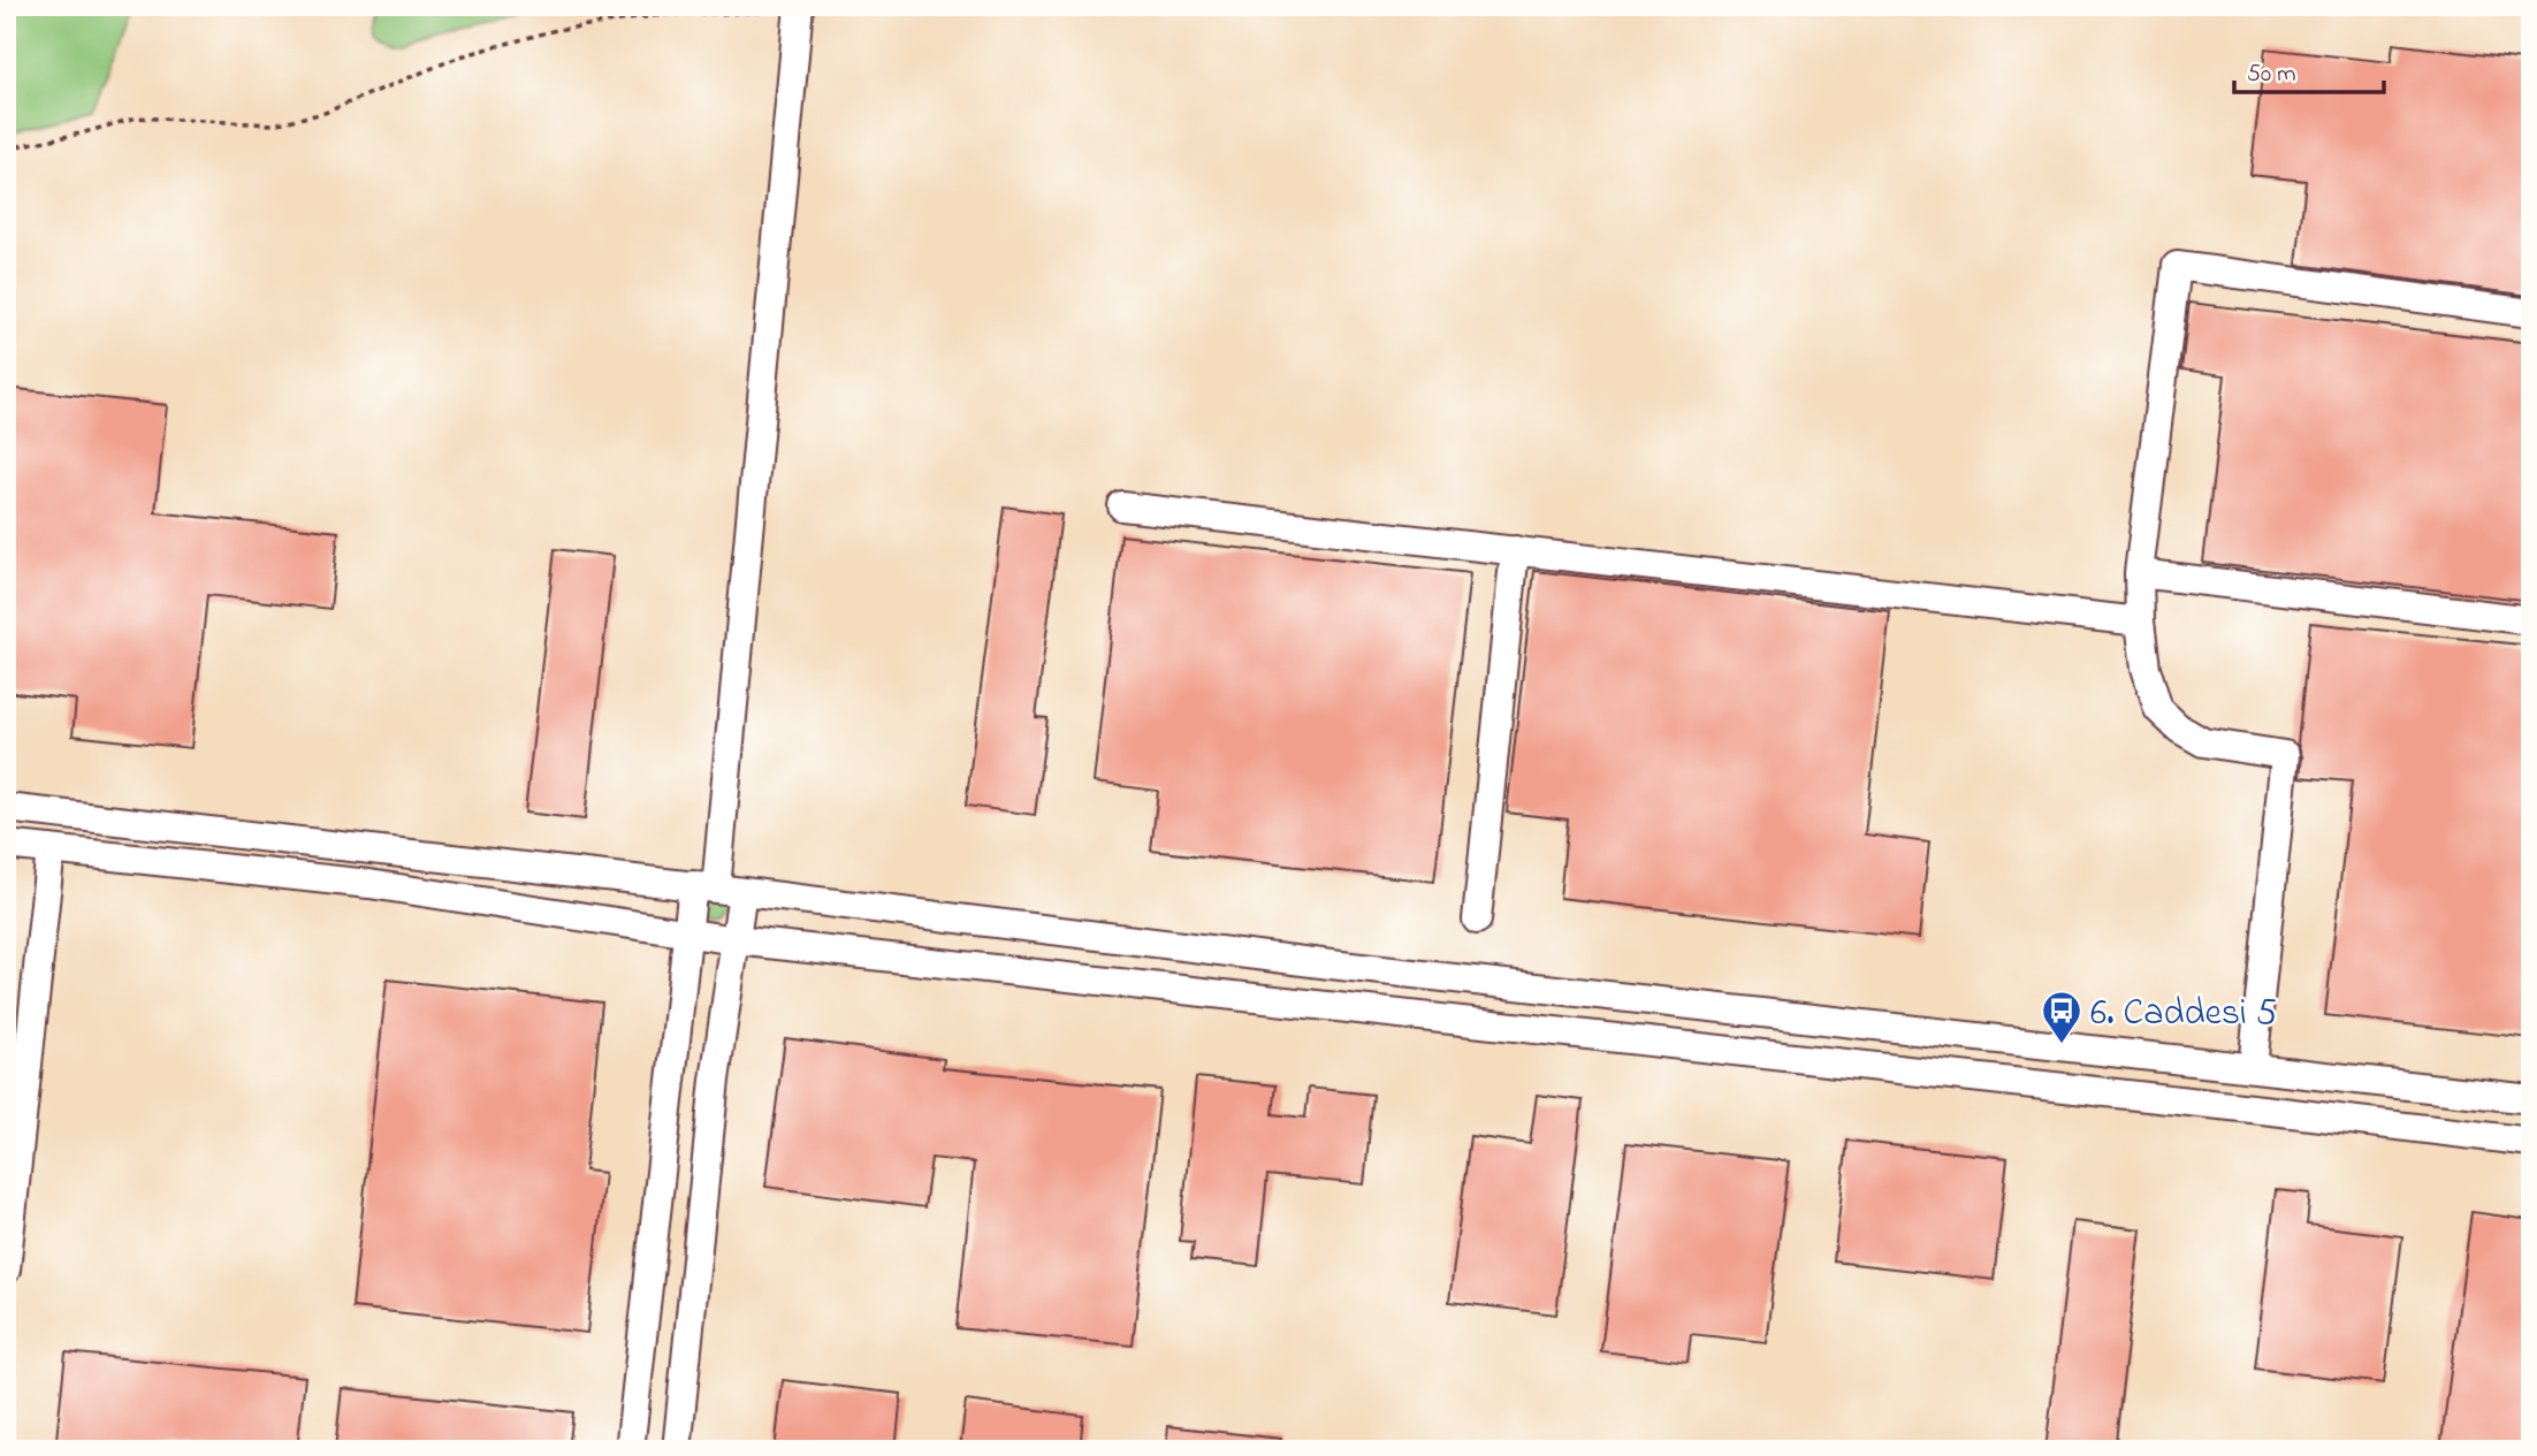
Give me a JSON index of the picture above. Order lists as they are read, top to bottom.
{
  "places": {
    "bus stop": ["6. Caddesi 5"]
  },
  "scale_bar": "50 m"
}
